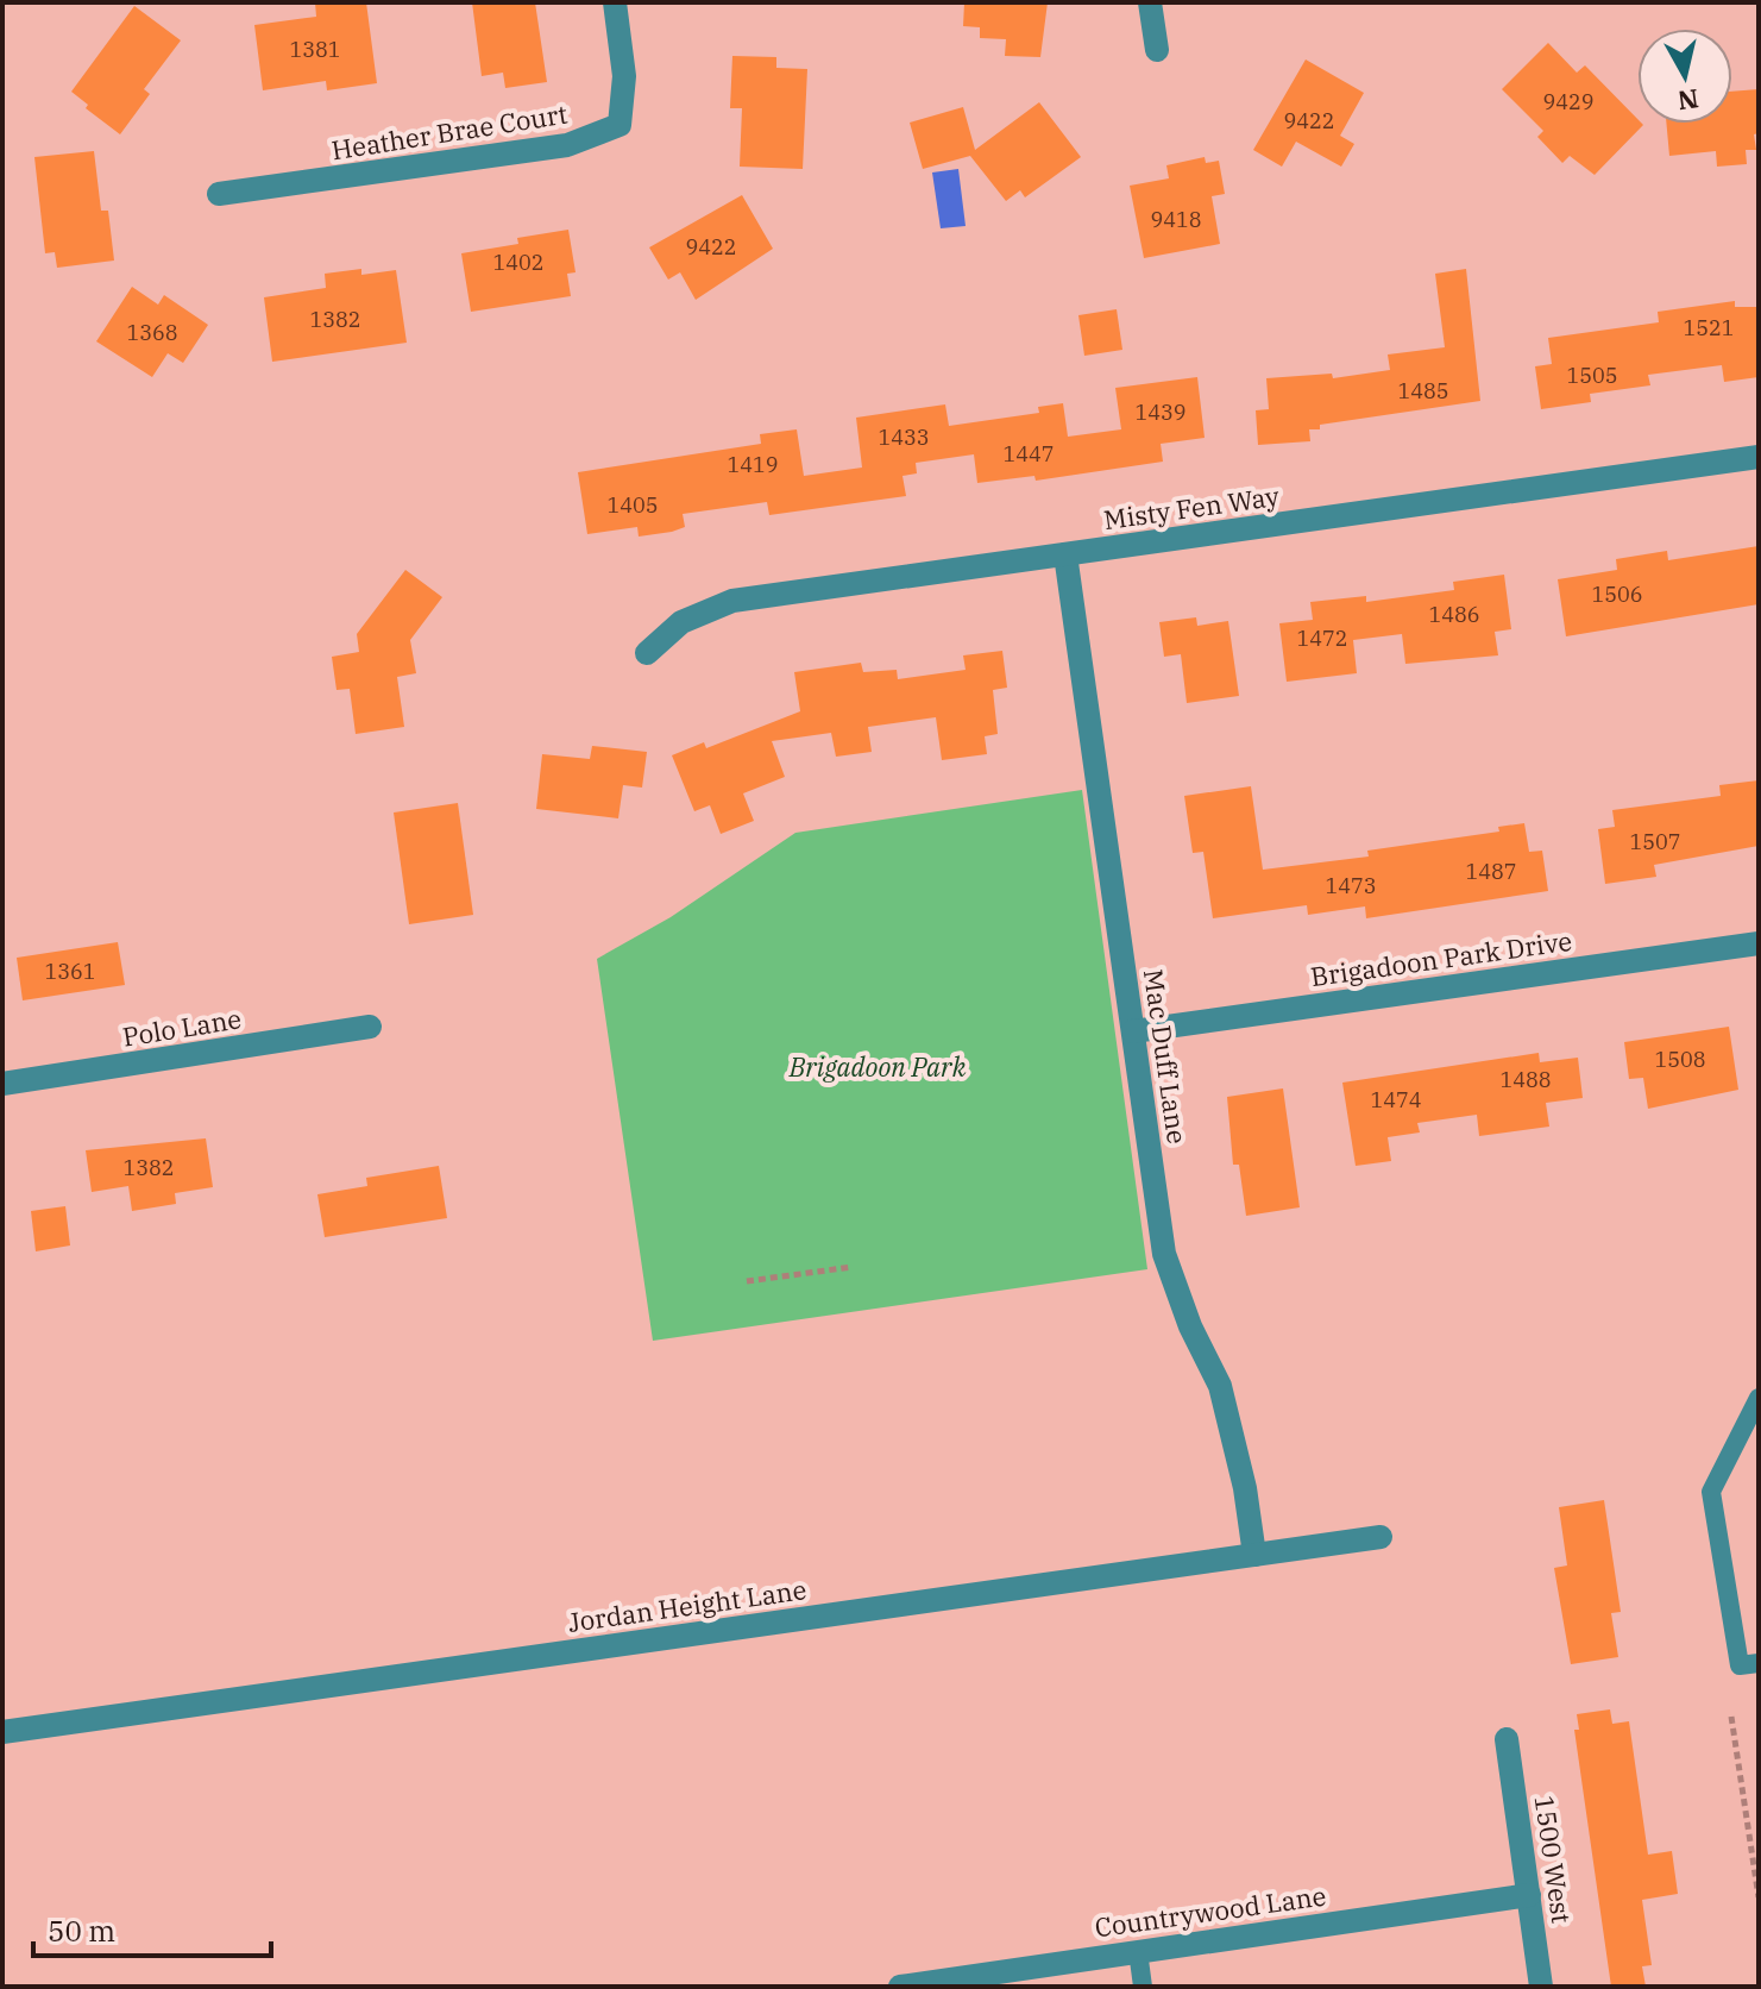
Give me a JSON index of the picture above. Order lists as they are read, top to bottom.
{
  "streets": {
    "street": [
      "Heather Brae Court",
      "Misty Fen Way",
      "Brigadoon Park Drive",
      "Polo Lane",
      "Mac Duff Lane",
      "Jordan Height Lane",
      "1500 West",
      "Countrywood Lane"
    ]
  },
  "crossings": [
    ["Misty Fen Way", "Mac Duff Lane"],
    ["Brigadoon Park Drive", "Mac Duff Lane"],
    ["Mac Duff Lane", "Jordan Height Lane"],
    ["1500 West", "Countrywood Lane"]
  ],
  "parks": ["Brigadoon Park"],
  "house_numbers": [
    "1381",
    "9429",
    "9422",
    "9418",
    "9422",
    "1402",
    "1382",
    "1521",
    "1368",
    "1505",
    "1485",
    "1439",
    "1433",
    "1447",
    "1419",
    "1405",
    "1506",
    "1486",
    "1472",
    "1507",
    "1487",
    "1473",
    "1361",
    "1508",
    "1488",
    "1474",
    "1382"
  ],
  "scale_bar": "50 m",
  "north": "bottom"
}
